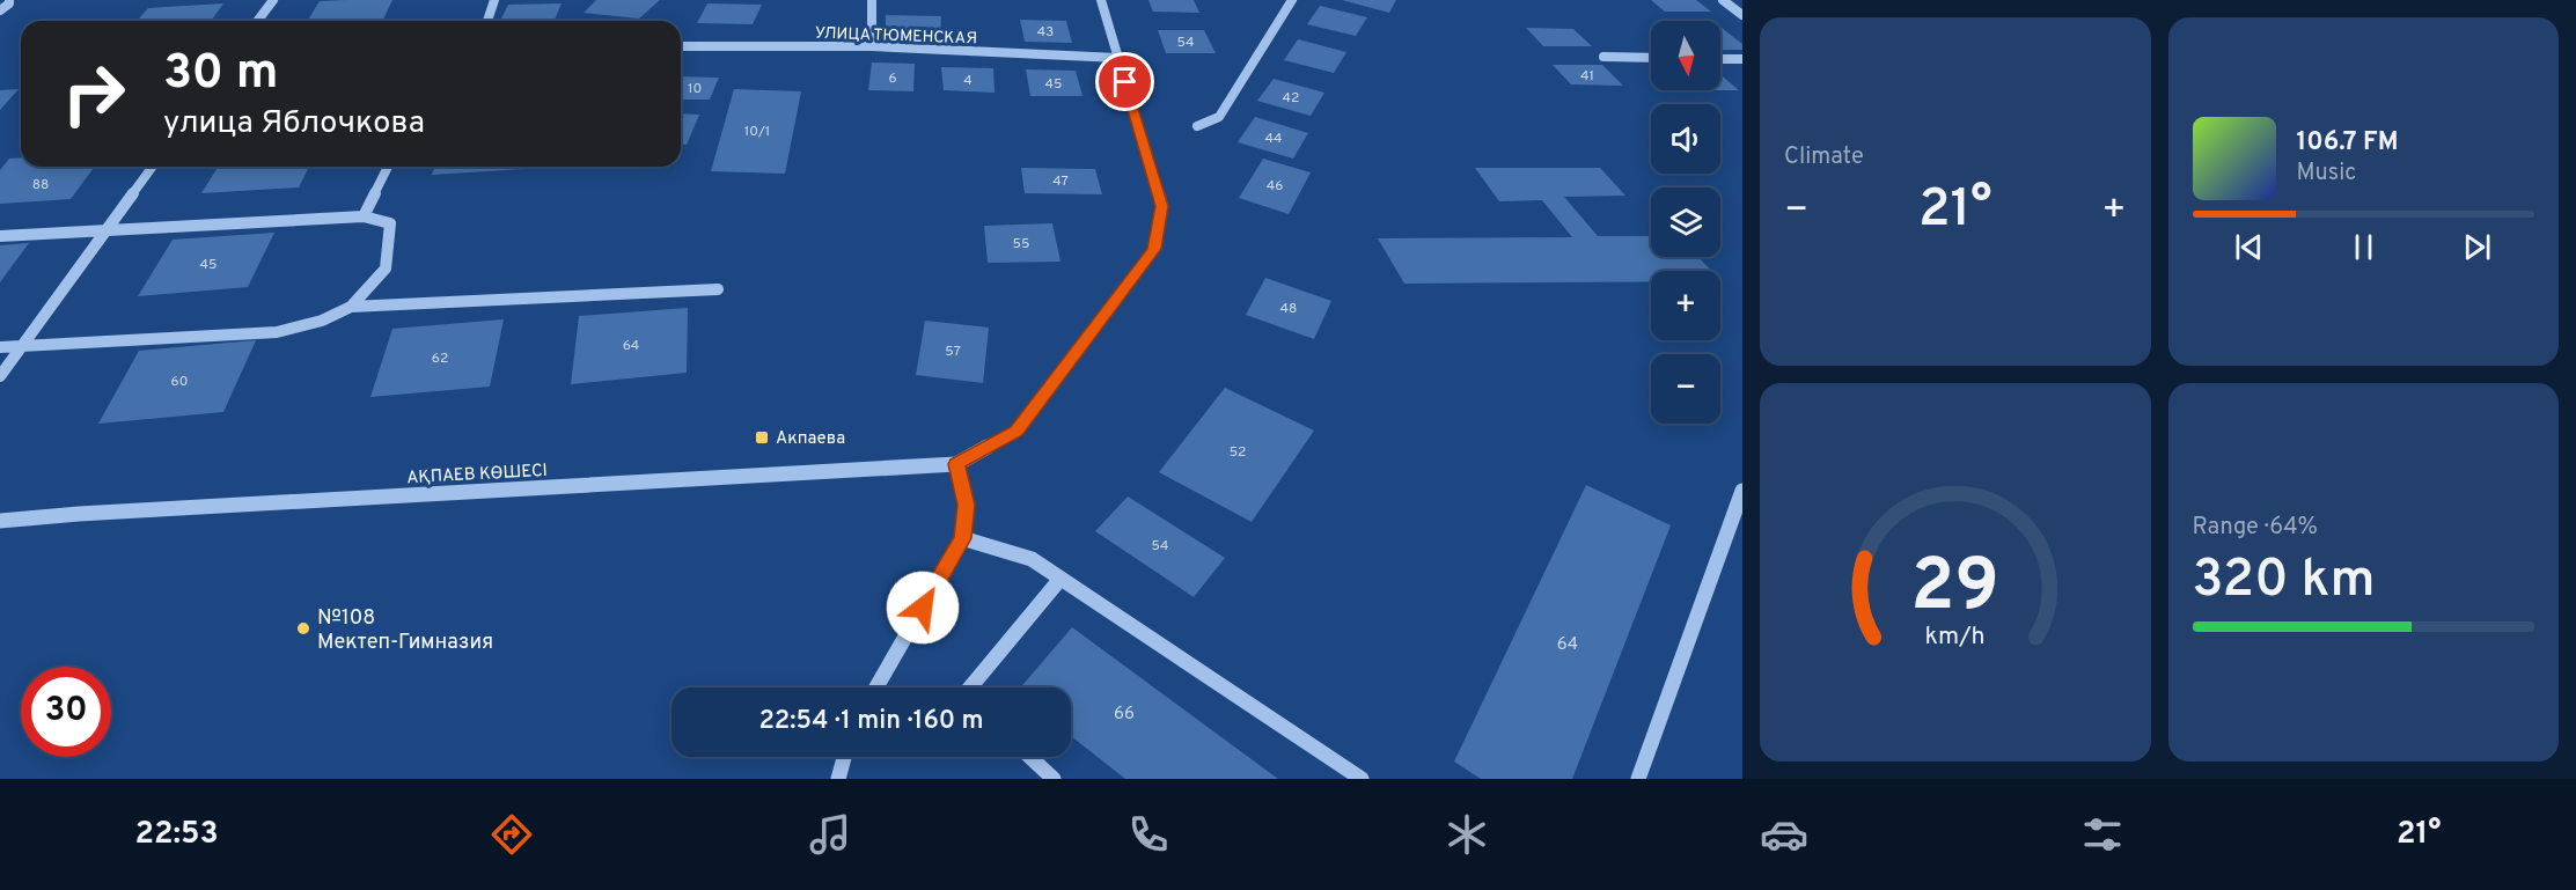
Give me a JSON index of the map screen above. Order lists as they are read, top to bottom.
{
  "streets": {
    "street": ["УЛИЦА ТЮМЕНСКАЯ", "АҚПАЕВ КӨШЕСІ"]
  },
  "places": {
    "transit": ["Акпаева"],
    "other": ["№108 Мектеп-Гимназия"]
  },
  "house_numbers": [
    "43",
    "54",
    "41",
    "6",
    "4",
    "45",
    "10",
    "42",
    "10/1",
    "44",
    "47",
    "88",
    "46",
    "55",
    "45",
    "48",
    "64",
    "57",
    "62",
    "60",
    "52",
    "54",
    "64",
    "66"
  ],
  "north": "bottom",
  "page": {
    "tile": [
      "Climate",
      ["Range · 64%", "320 km"]
    ],
    "map_buttons": ["+", "−"],
    "turn": ["30 m", "улица Яблочкова"],
    "song": ["106.7 FM", "Music"],
    "heat": ["−", "21°", "+"],
    "limit": "30",
    "trip": "22:54 · 1 min · 160 m",
    "tabs": ["22:53", "21°"],
    "gauge": ["29", "km/h"]
  }
}
